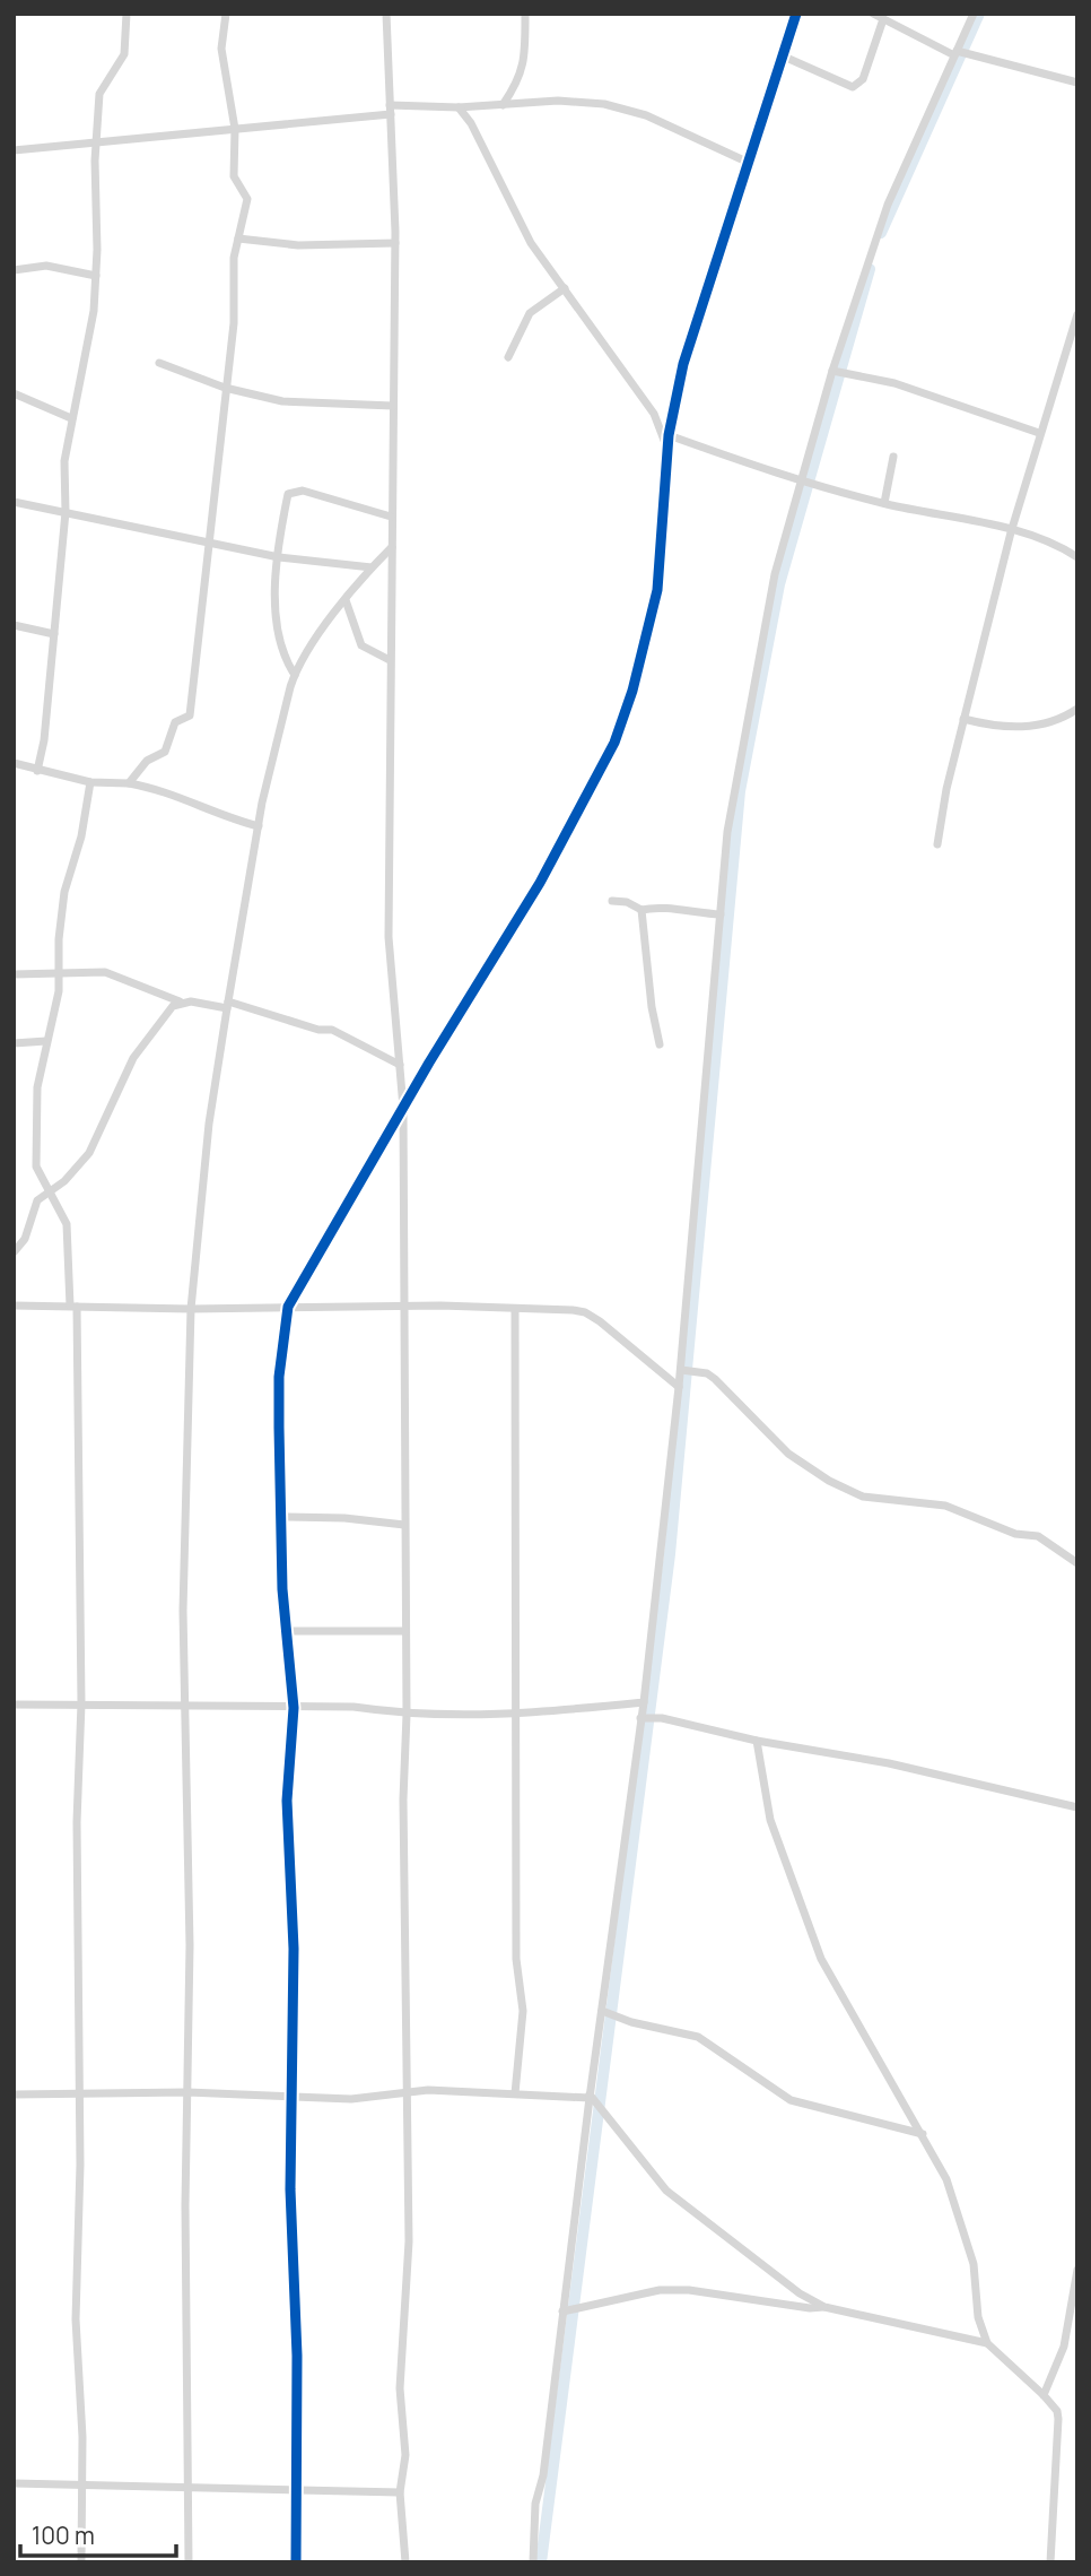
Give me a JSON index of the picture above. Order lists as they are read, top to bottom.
{
  "scale_bar": "100 m"
}
